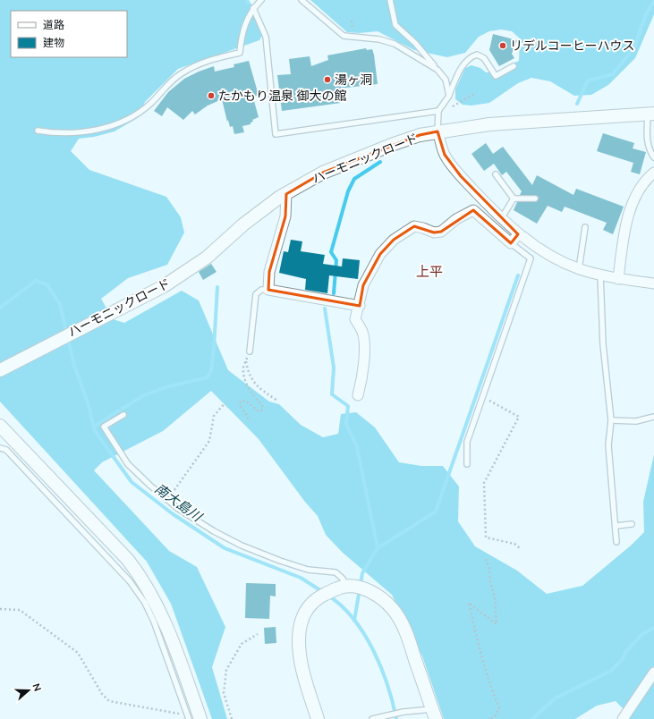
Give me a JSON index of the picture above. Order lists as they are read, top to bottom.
{
  "streets": {
    "street": ["ハーモニックロード"]
  },
  "districts": ["上平"],
  "water": ["南大島川"],
  "places": ["リデルコーヒーハウス", "湯ヶ洞", "たかもり温泉 御大の館"],
  "legend": ["道路", "建物"],
  "north": "right"
}
